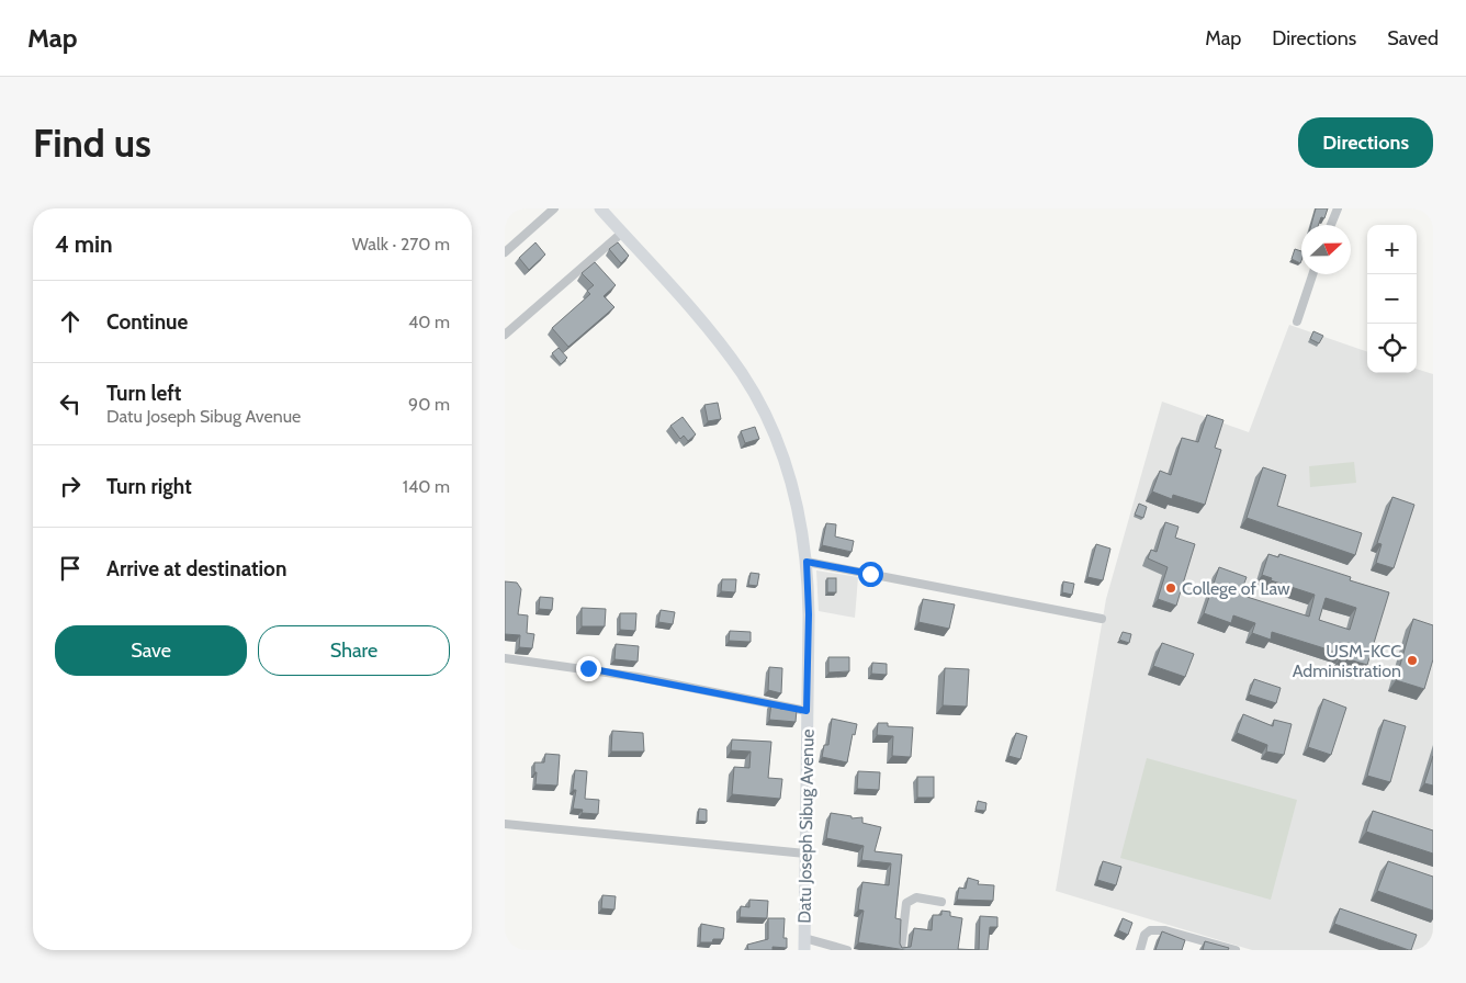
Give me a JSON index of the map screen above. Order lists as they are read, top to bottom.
{
  "streets": {
    "main road": ["Datu Joseph Sibug Avenue"]
  },
  "places": ["College of Law", "USM-KCC Administration"],
  "north": "right",
  "page": {
    "header": "Map",
    "nav": ["Map", "Directions", "Saved"],
    "buttons": [
      "Directions",
      ["Save", "Share"]
    ],
    "title": "Find us",
    "heading": ["4 min", "Walk · 270 m"],
    "map_buttons": ["+", "−"],
    "list": [
      ["Continue", "40 m"],
      ["Turn left", "Datu Joseph Sibug Avenue", "90 m"],
      ["Turn right", "140 m"],
      "Arrive at destination"
    ]
  }
}
